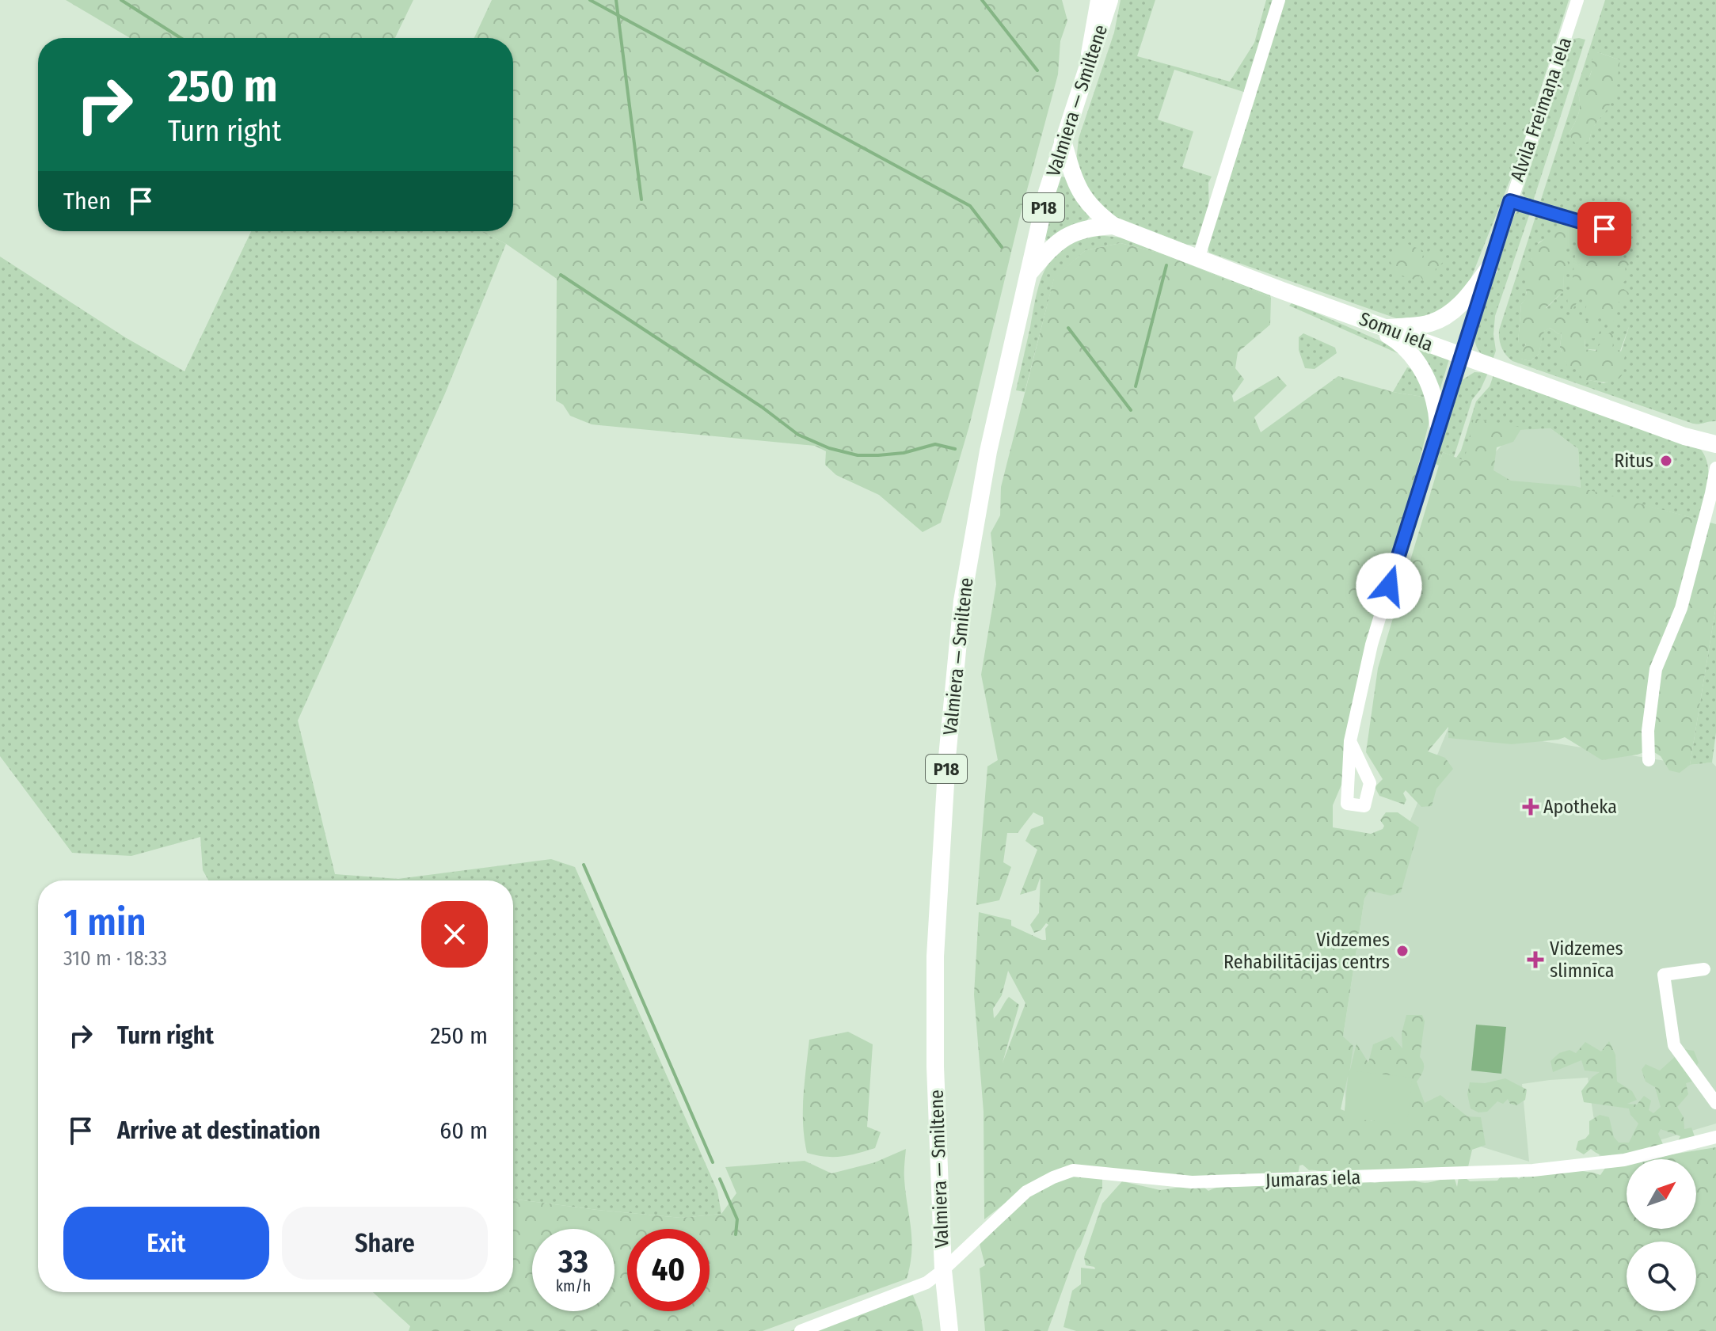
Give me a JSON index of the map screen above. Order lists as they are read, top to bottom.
{
  "streets": {
    "main road": ["Valmiera — Smiltene", "P18", "Somu iela"],
    "street": ["Alvila Freimaņa iela", "Jumaras iela"]
  },
  "crossings": [
    ["Valmiera — Smiltene", "Jumaras iela"],
    ["Alvila Freimaņa iela", "Somu iela"]
  ],
  "places": {
    "other": ["Ritus", "Vidzemes Rehabilitācijas centrs"],
    "health": ["Apotheka", "Vidzemes slimnīca"]
  },
  "north": "top right",
  "page": {
    "turn": ["250 m", "Turn right"],
    "then": "Then",
    "heading": ["1 min", "310 m · 18:33"],
    "list": [
      {
        "name": "Turn right",
        "value": "250 m"
      },
      {
        "name": "Arrive at destination",
        "value": "60 m"
      }
    ],
    "buttons": ["Exit", "Share"],
    "speed": "33 km/h",
    "limit": "40"
  }
}
